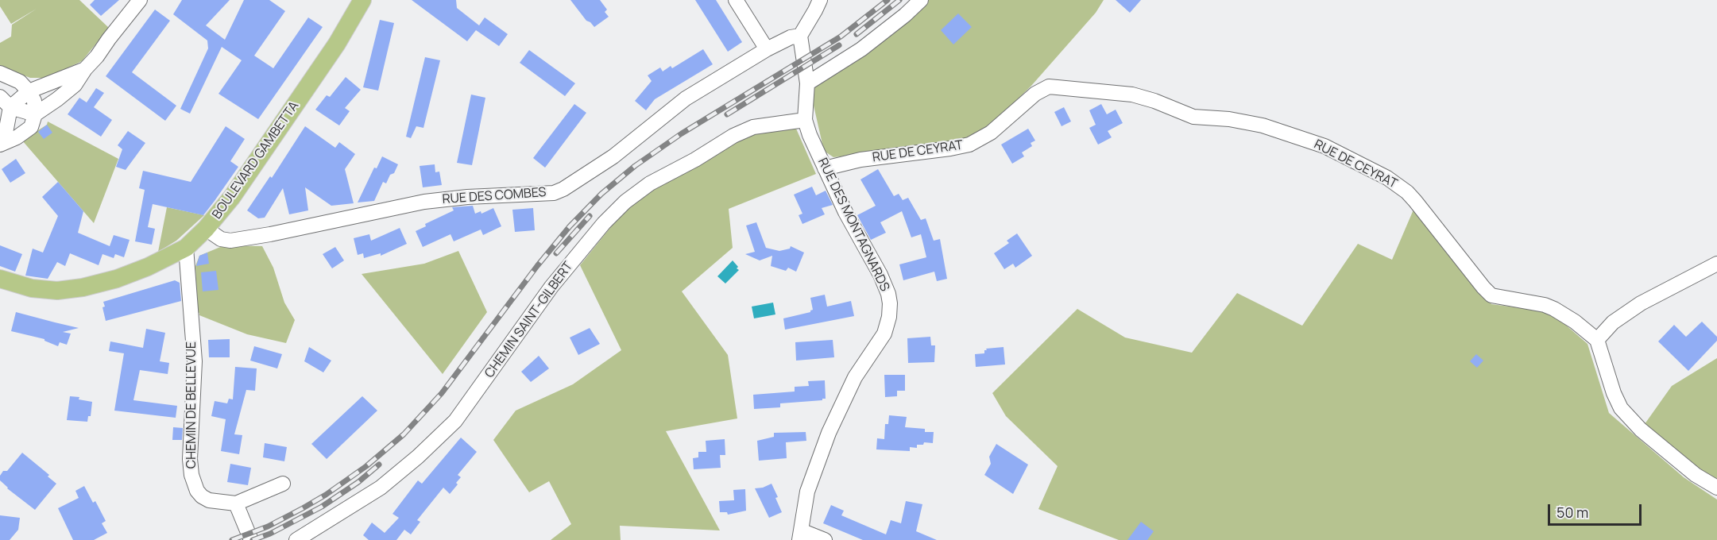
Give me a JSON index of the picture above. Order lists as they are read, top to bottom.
{
  "streets": {
    "main road": ["BOULEVARD GAMBETTA"],
    "street": [
      "RUE DE CEYRAT",
      "RUE DES COMBES",
      "RUE DES MONTAGNARDS",
      "CHEMIN SAINT-GILBERT",
      "CHEMIN DE BELLEVUE"
    ]
  },
  "crossings": [
    ["RUE DE CEYRAT", "RUE DES MONTAGNARDS"],
    ["BOULEVARD GAMBETTA", "RUE DES COMBES"],
    ["BOULEVARD GAMBETTA", "CHEMIN DE BELLEVUE"],
    ["RUE DES COMBES", "RUE DES MONTAGNARDS"],
    ["RUE DES MONTAGNARDS", "CHEMIN SAINT-GILBERT"]
  ],
  "scale_bar": "50 m"
}
